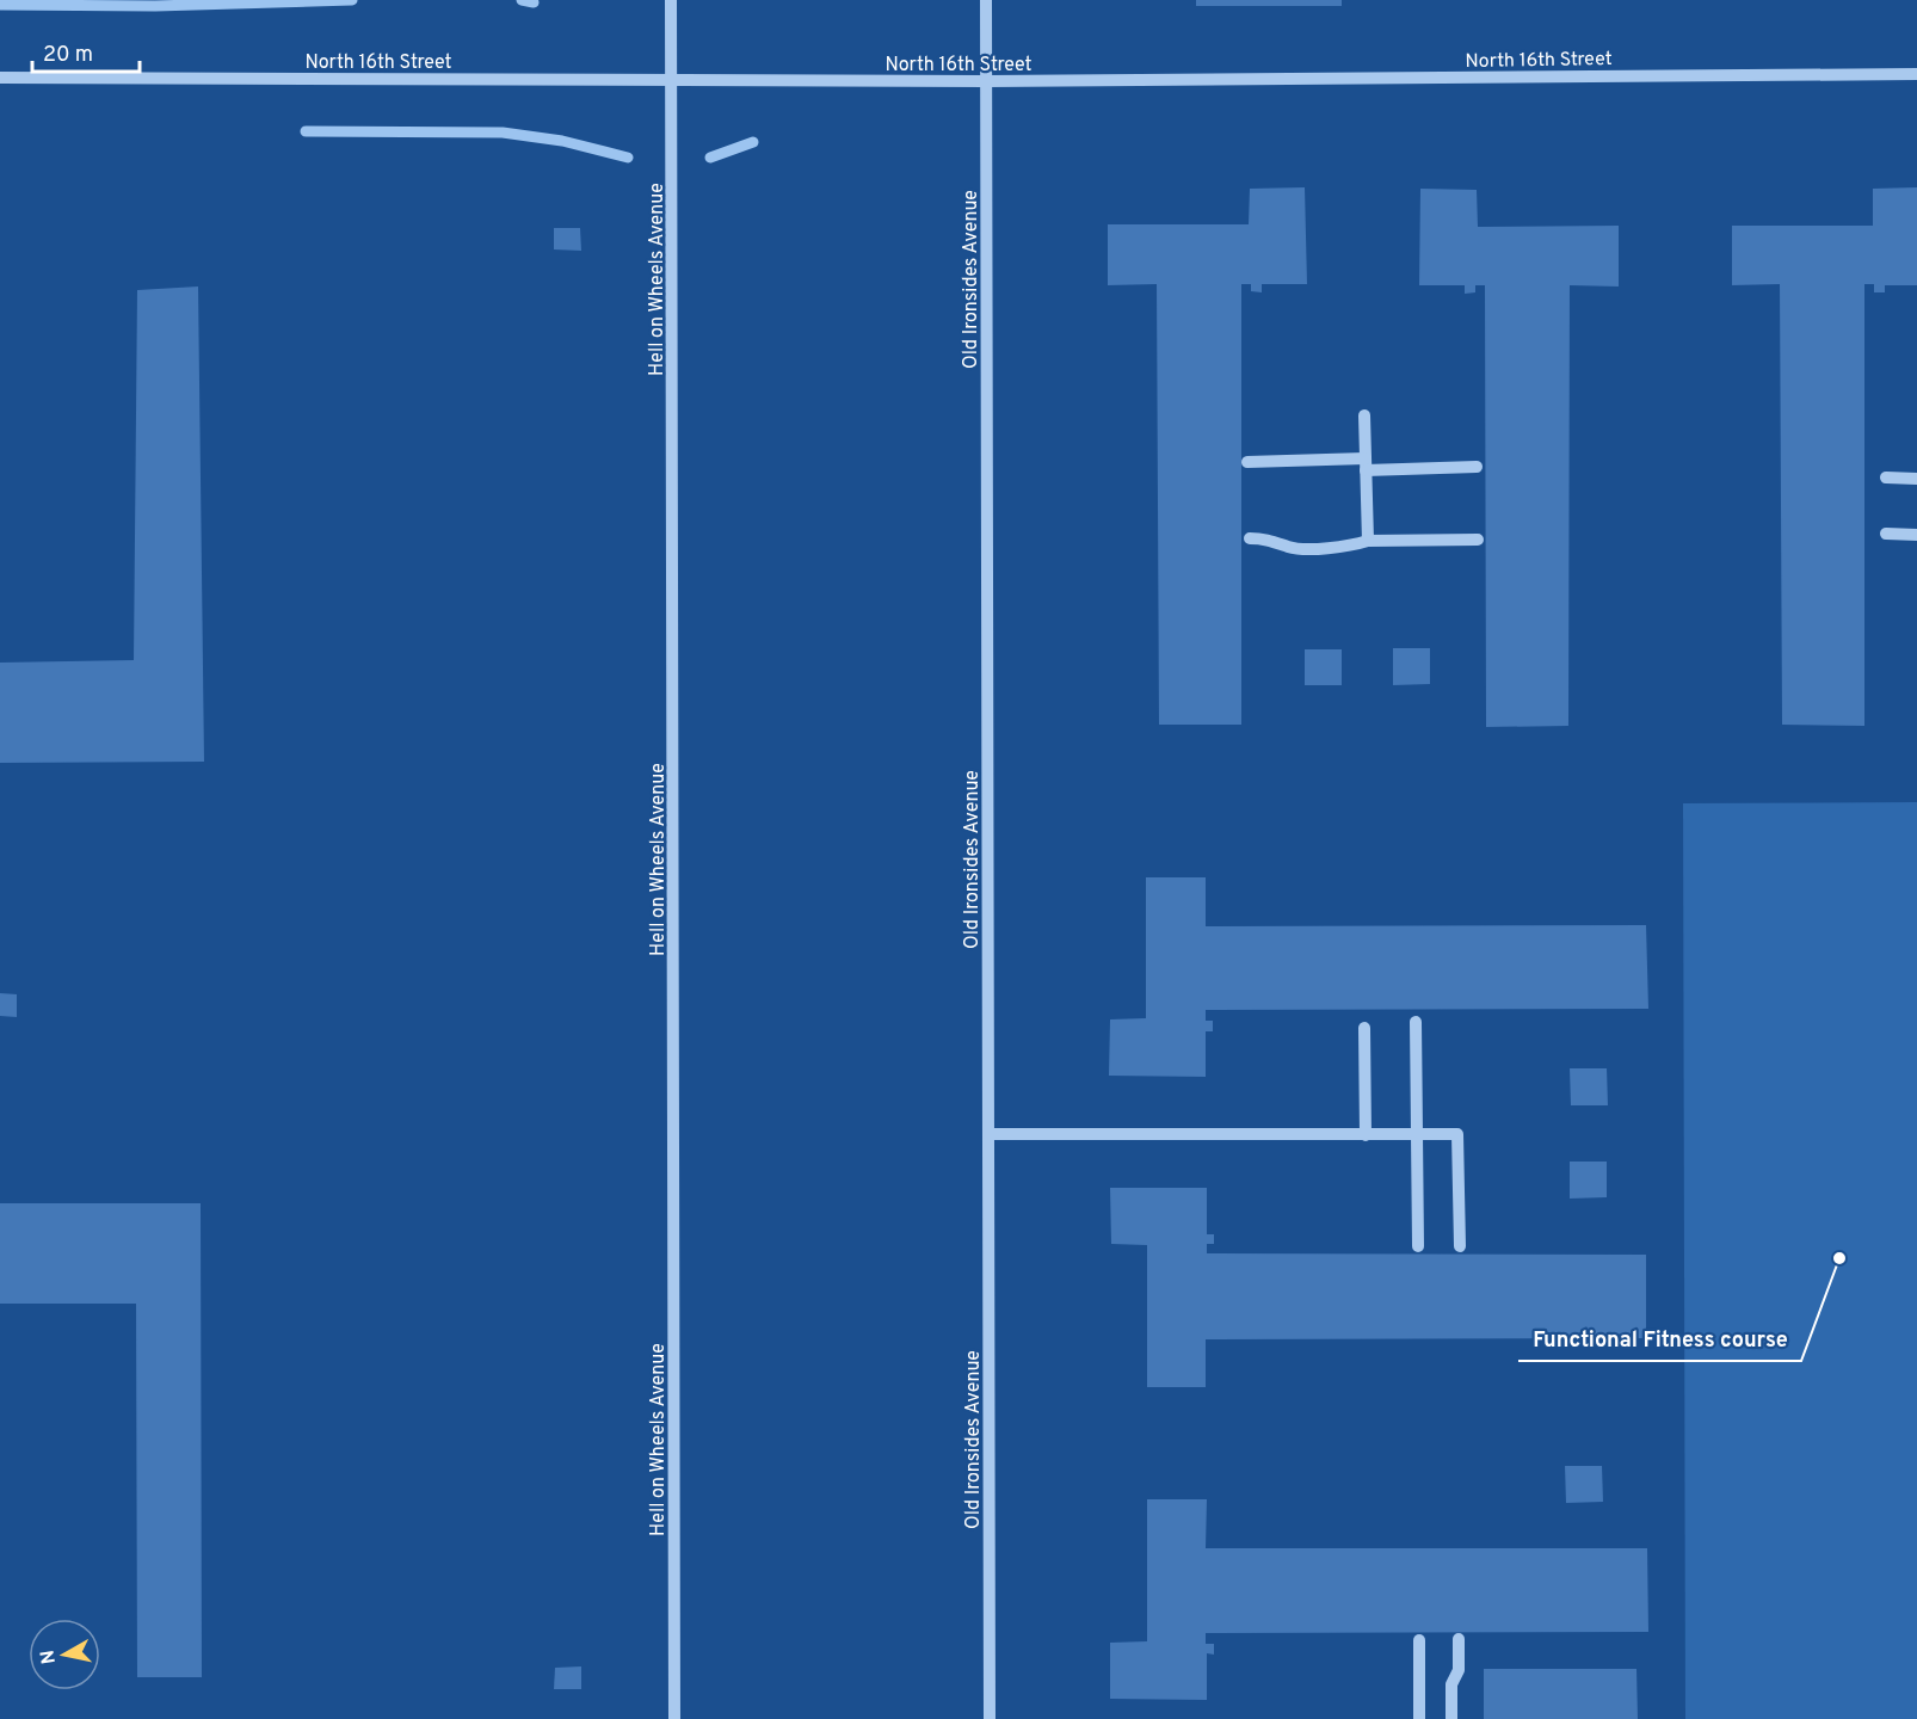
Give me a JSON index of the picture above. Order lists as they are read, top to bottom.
{
  "streets": {
    "street": ["North 16th Street", "Hell on Wheels Avenue", "Old Ironsides Avenue"]
  },
  "crossings": [
    ["North 16th Street", "Hell on Wheels Avenue"],
    ["North 16th Street", "Old Ironsides Avenue"]
  ],
  "places": ["Functional Fitness course"],
  "scale_bar": "20 m",
  "north": "left"
}
